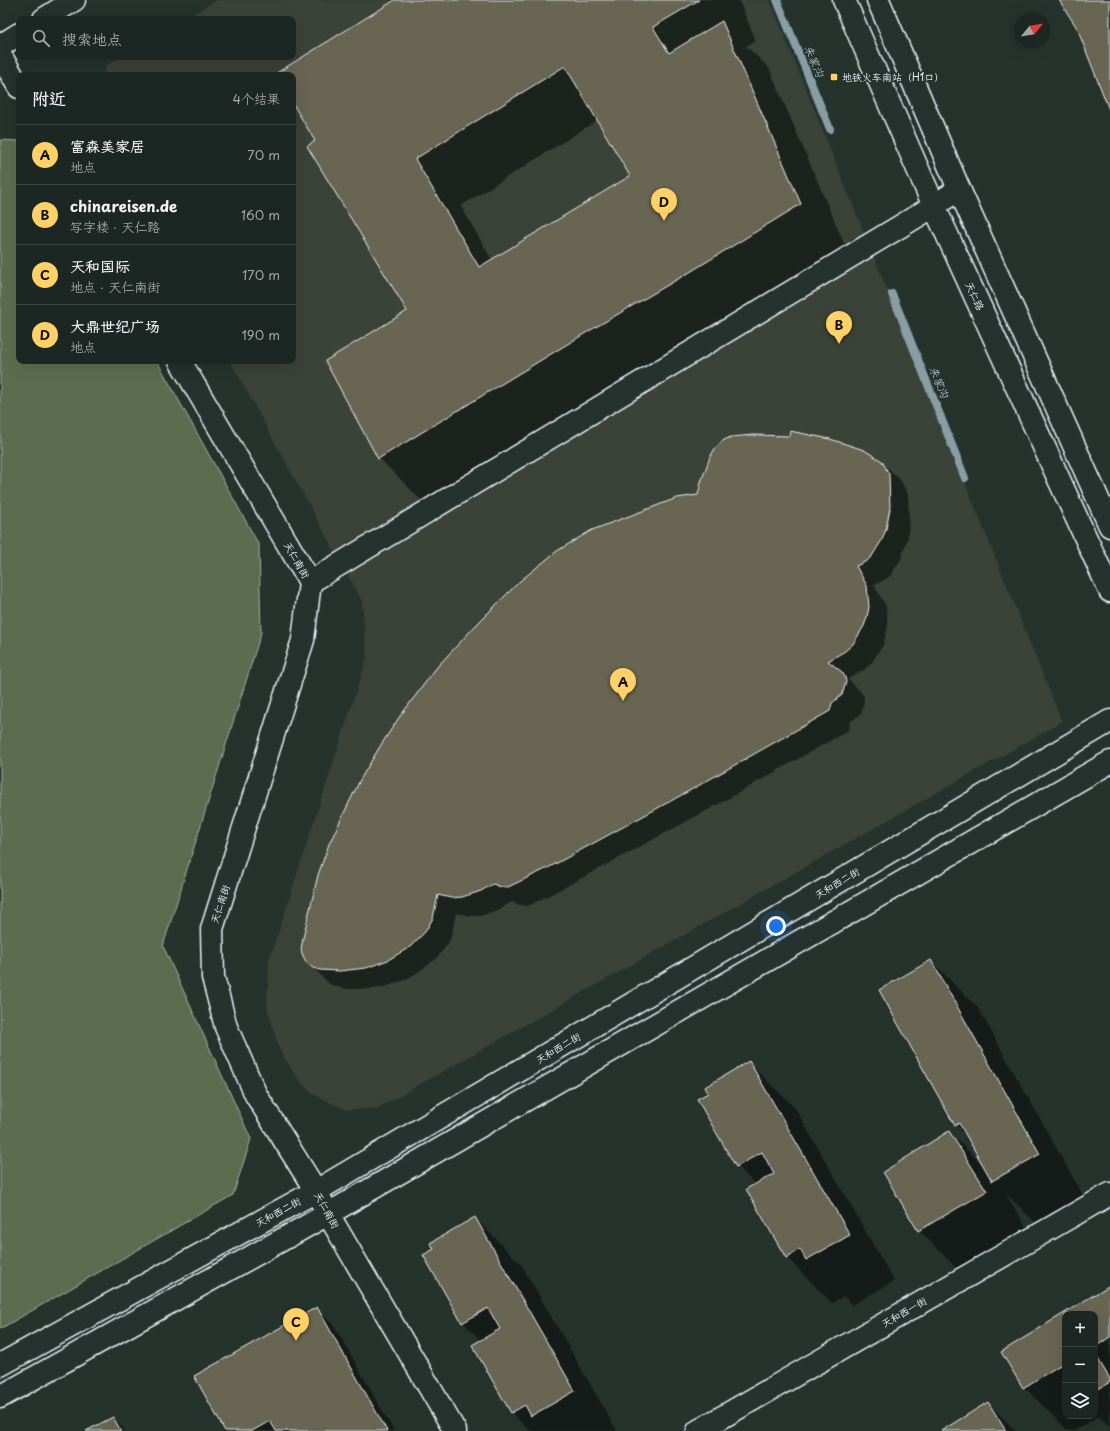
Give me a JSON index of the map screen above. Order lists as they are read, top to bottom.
{
  "streets": {
    "street": [
      "天仁路",
      "天仁南街",
      "天和西二街",
      "天和西一街"
    ]
  },
  "crossings": [
    ["天仁南街", "天和西二街"]
  ],
  "water": ["朱家沟"],
  "places": {
    "transit": ["地铁火车南站（H1口）"]
  },
  "north": "top right",
  "page": {
    "search": "搜索地点",
    "heading": ["附近", "4个结果"],
    "list": [
      {
        "mark": "A",
        "name": "富森美家居",
        "note": "地点",
        "value": "70 m"
      },
      {
        "mark": "B",
        "name": "chinareisen.de",
        "note": "写字楼 · 天仁路",
        "value": "160 m"
      },
      {
        "mark": "C",
        "name": "天和国际",
        "note": "地点 · 天仁南街",
        "value": "170 m"
      },
      {
        "mark": "D",
        "name": "大鼎世纪广场",
        "note": "地点",
        "value": "190 m"
      }
    ],
    "pins": [
      "D",
      "B",
      "A",
      "C"
    ],
    "map_buttons": ["+", "−"]
  }
}
